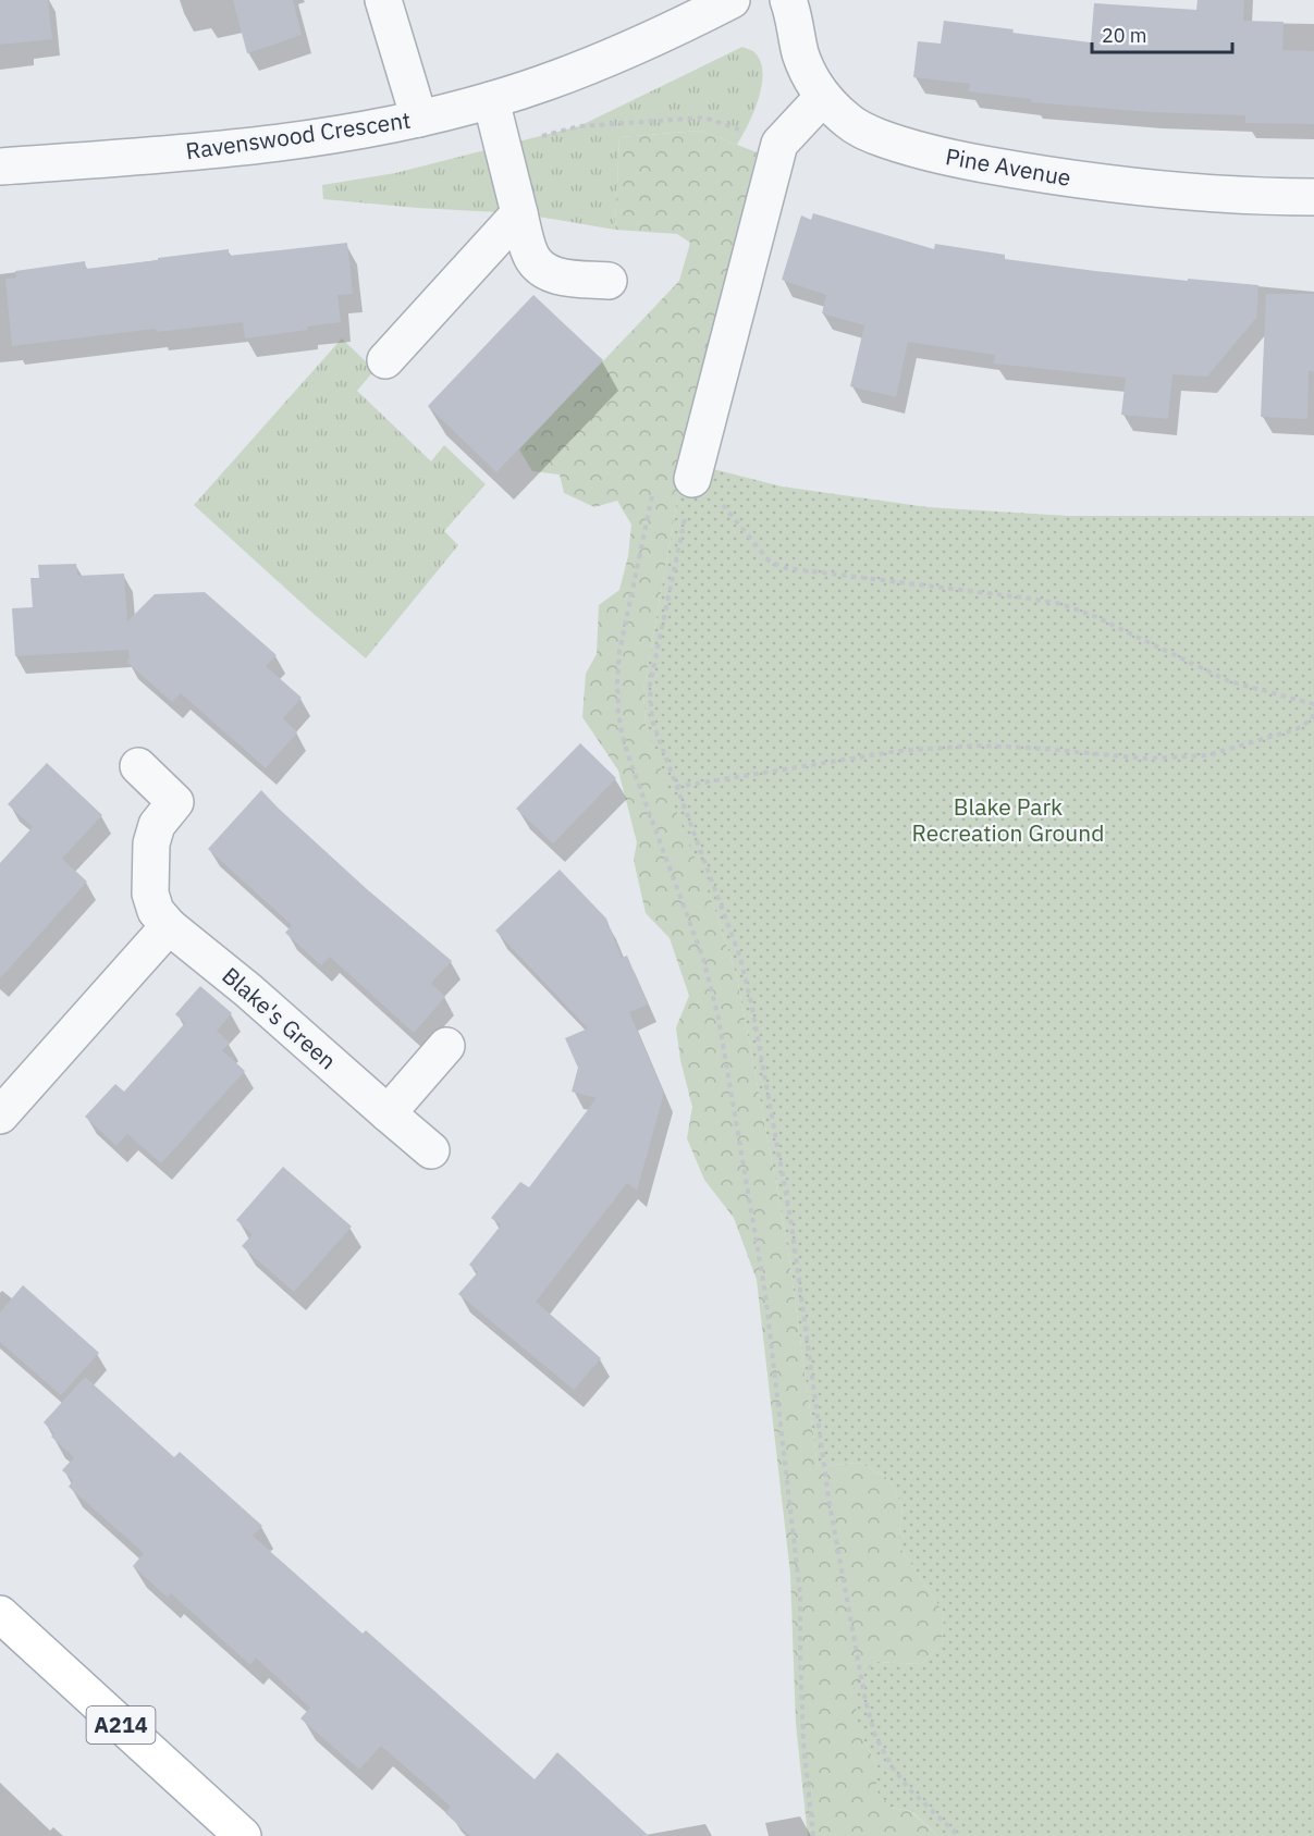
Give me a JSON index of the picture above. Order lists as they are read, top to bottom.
{
  "streets": {
    "main road": ["A214"],
    "street": ["Ravenswood Crescent", "Pine Avenue", "Blake's Green"]
  },
  "parks": ["Blake Park Recreation Ground"],
  "scale_bar": "20 m"
}
